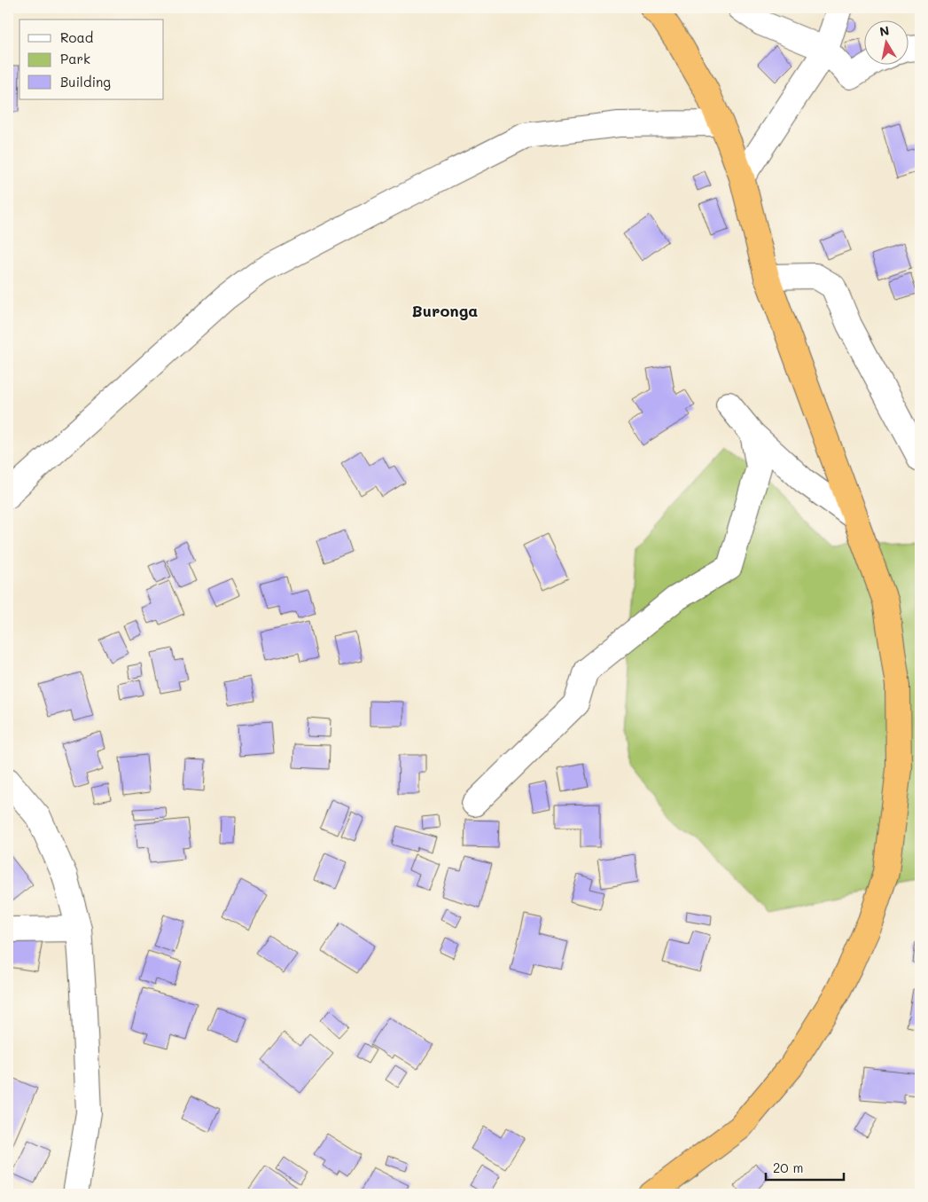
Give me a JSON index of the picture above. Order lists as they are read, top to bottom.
{
  "districts": ["Buronga"],
  "legend": ["Road", "Park", "Building"],
  "scale_bar": "20 m",
  "north": "top"
}
